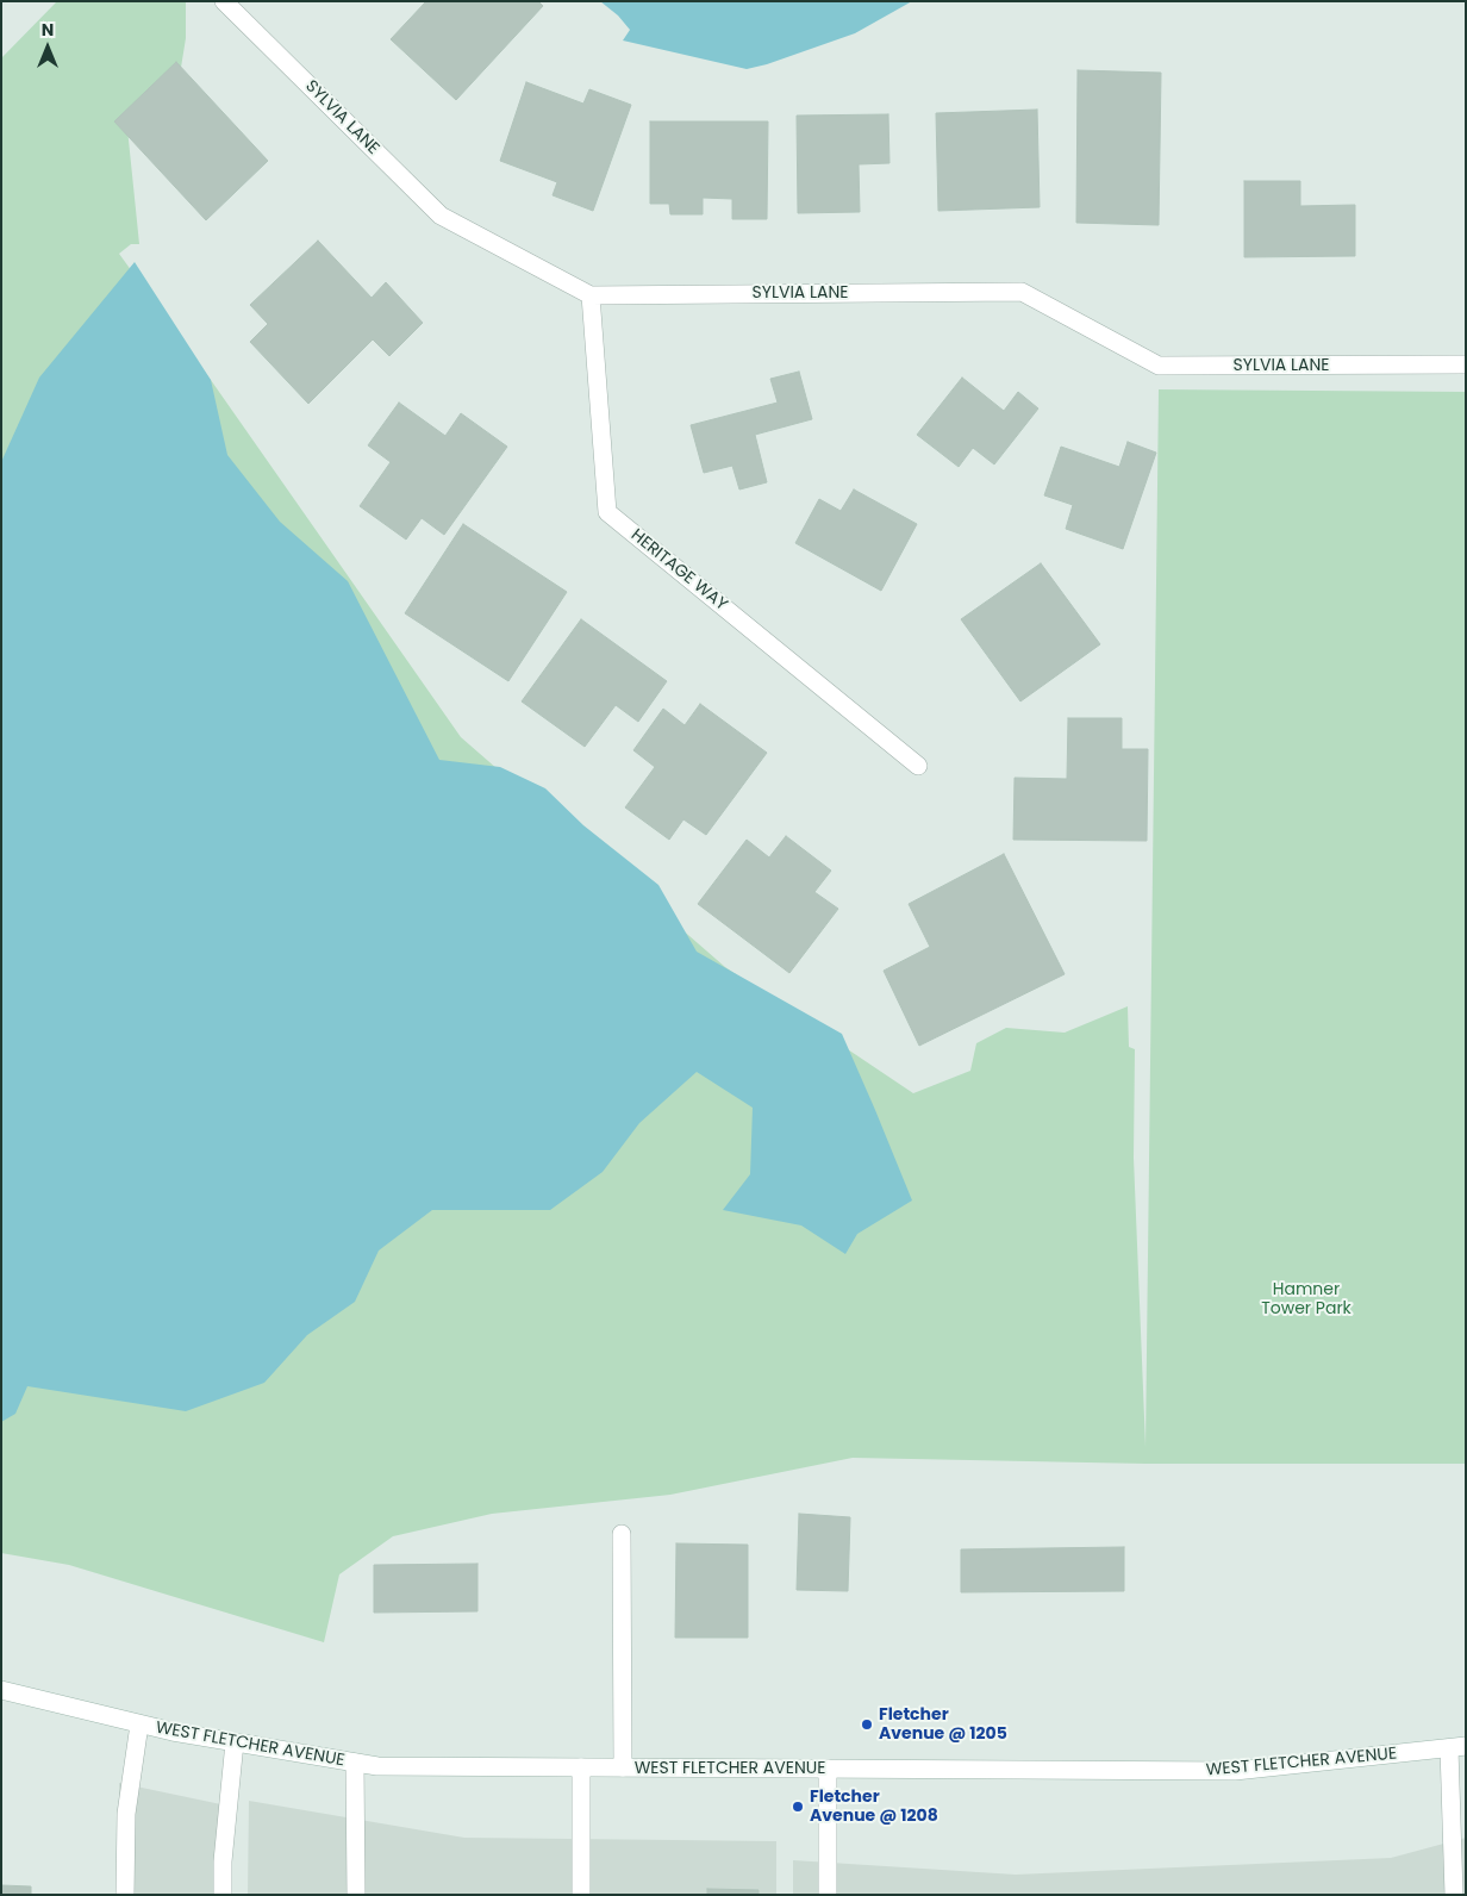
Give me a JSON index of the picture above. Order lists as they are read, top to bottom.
{
  "streets": {
    "street": ["SYLVIA LANE", "HERITAGE WAY", "WEST FLETCHER AVENUE"]
  },
  "crossings": [
    ["SYLVIA LANE", "HERITAGE WAY"]
  ],
  "parks": ["Hamner Tower Park"],
  "places": ["Fletcher Avenue @ 1205", "Fletcher Avenue @ 1208"],
  "north": "top"
}
